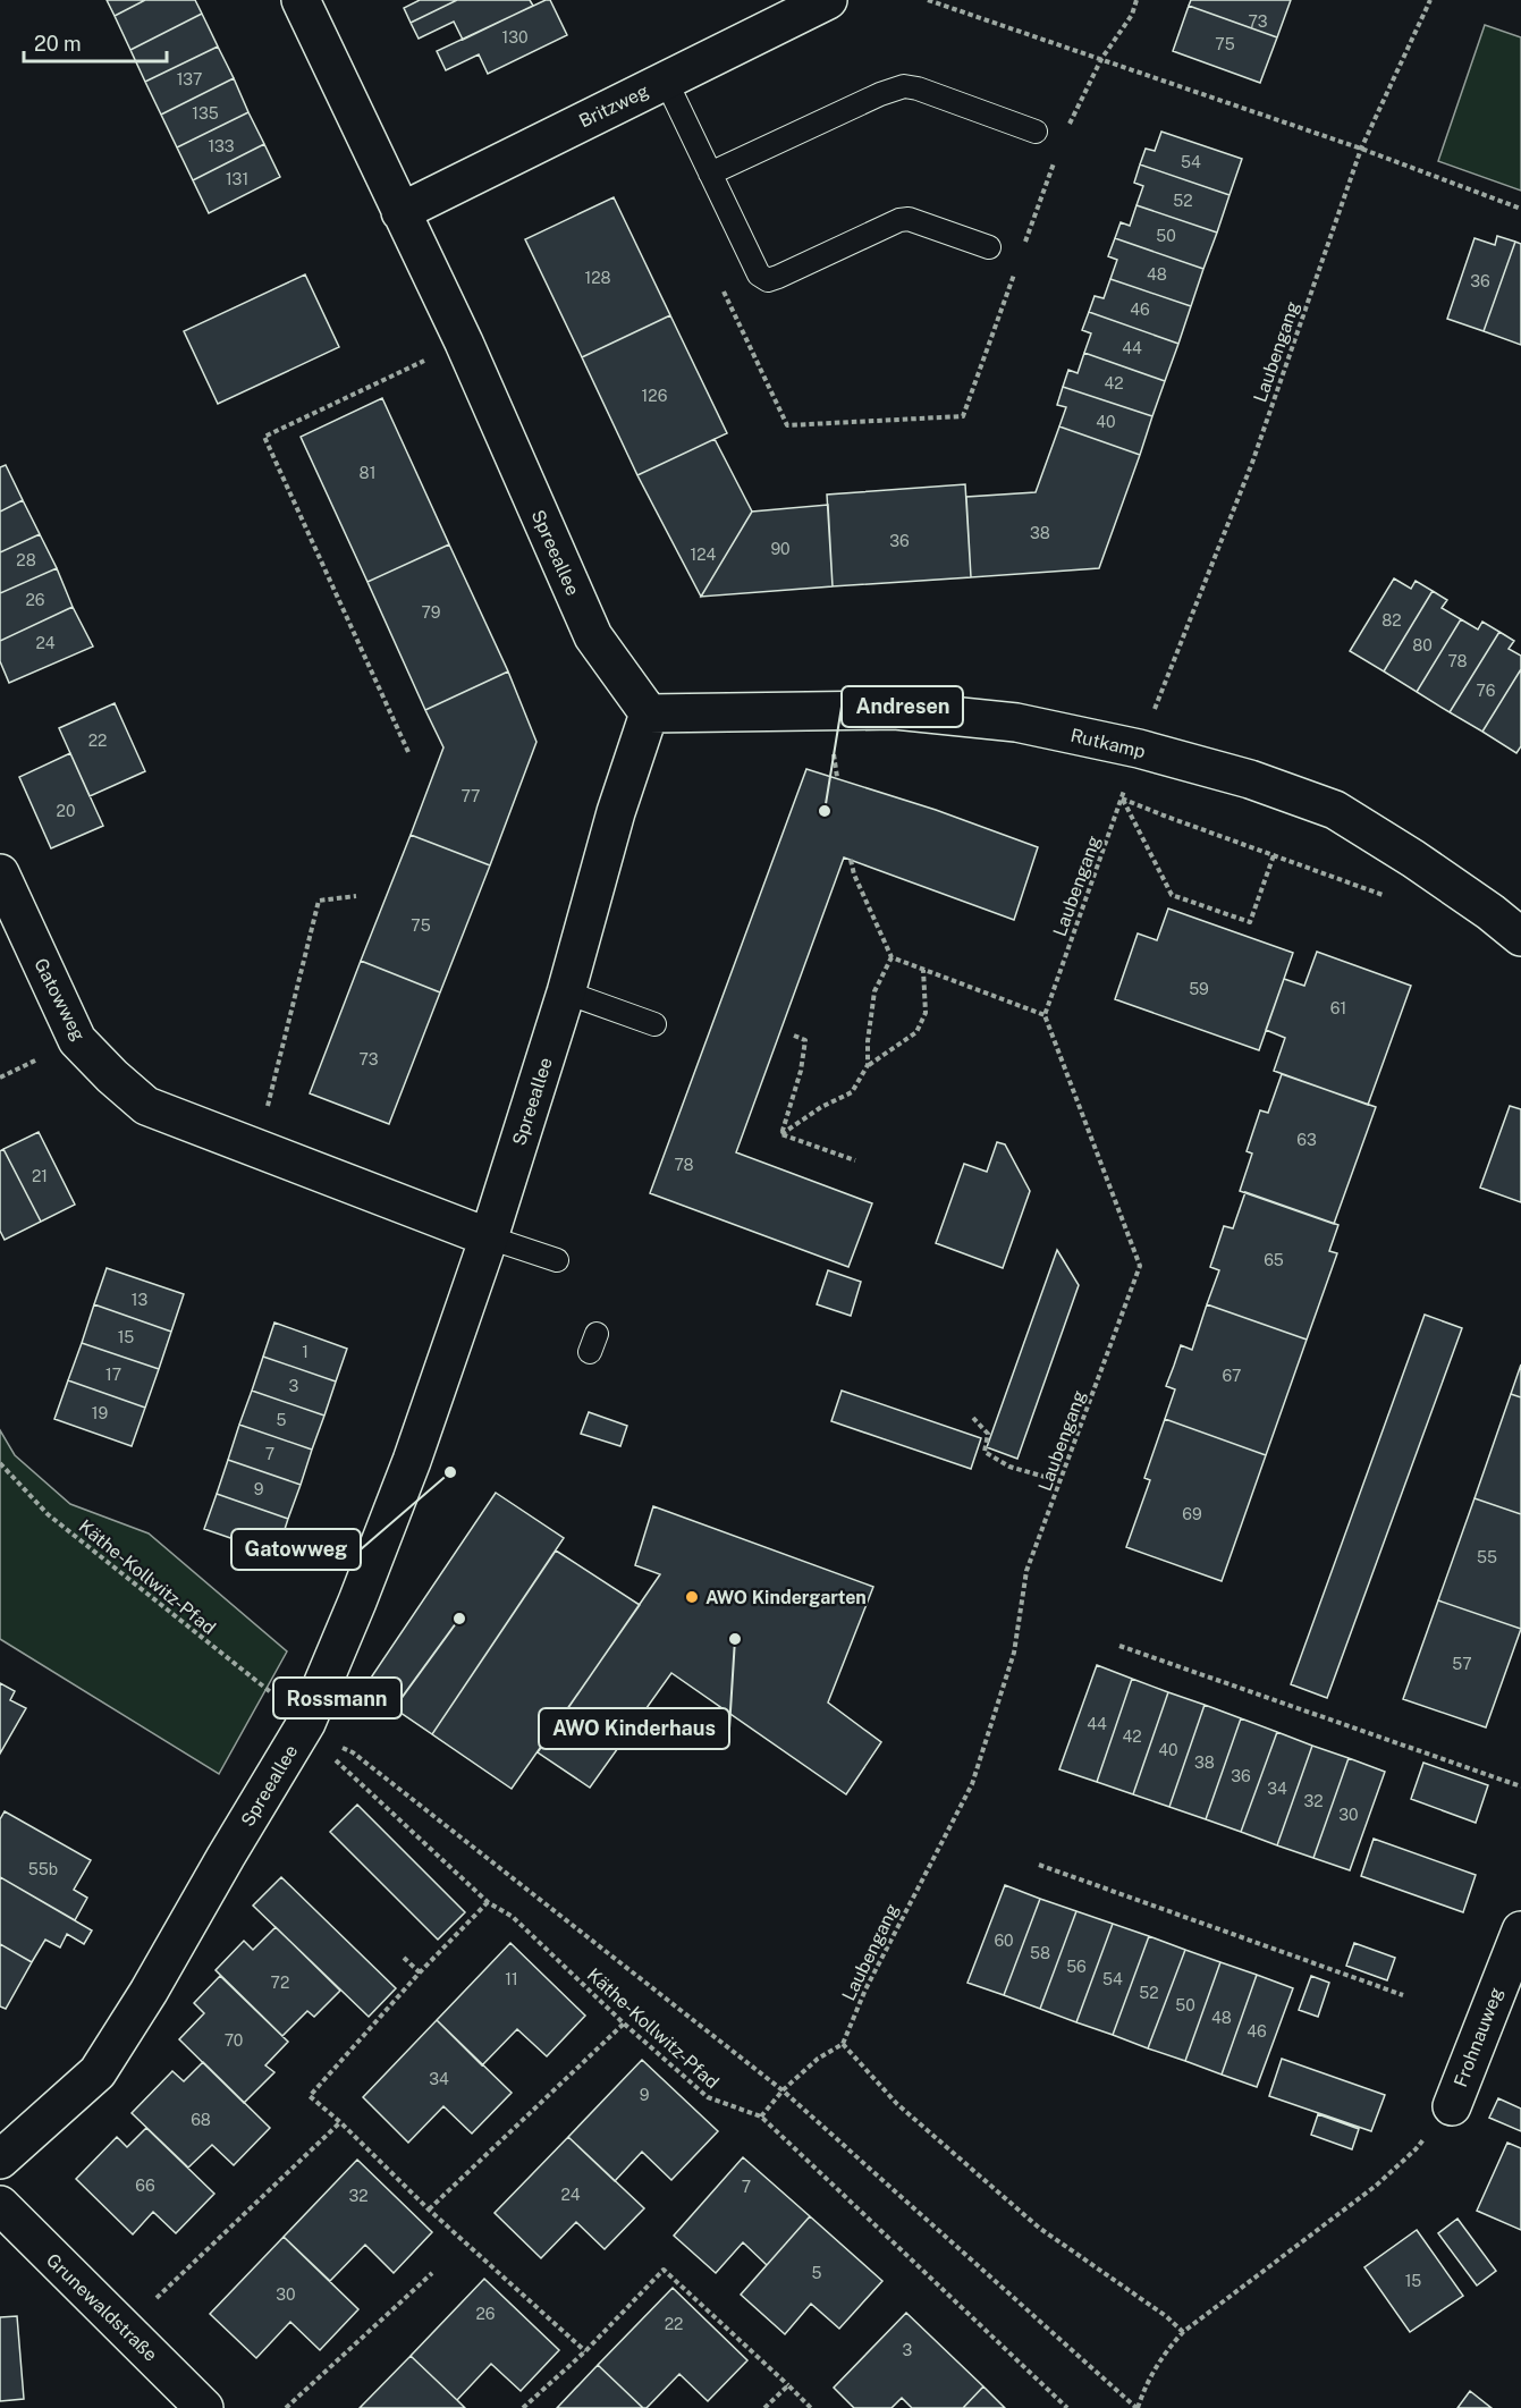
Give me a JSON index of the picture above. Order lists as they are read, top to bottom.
{
  "streets": {
    "street": [
      "Britzweg",
      "Spreeallee",
      "Rutkamp",
      "Gatowweg",
      "Frohnauweg",
      "Grunewaldstraße"
    ],
    "path": ["Laubengang", "Käthe-Kollwitz-Pfad"]
  },
  "crossings": [
    ["Britzweg", "Spreeallee"],
    ["Spreeallee", "Rutkamp"],
    ["Spreeallee", "Gatowweg"]
  ],
  "places": [
    "Andresen",
    "Gatowweg",
    "AWO Kindergarten",
    "Rossmann",
    "AWO Kinderhaus"
  ],
  "house_numbers": [
    "73",
    "130",
    "75",
    "137",
    "135",
    "133",
    "54",
    "131",
    "52",
    "50",
    "48",
    "128",
    "36",
    "46",
    "44",
    "42",
    "126",
    "40",
    "81",
    "38",
    "36",
    "90",
    "124",
    "28",
    "26",
    "79",
    "82",
    "24",
    "80",
    "78",
    "76",
    "22",
    "77",
    "20",
    "75",
    "59",
    "61",
    "73",
    "63",
    "78",
    "21",
    "65",
    "13",
    "15",
    "1",
    "17",
    "67",
    "3",
    "19",
    "5",
    "7",
    "9",
    "69",
    "55",
    "57",
    "44",
    "42",
    "40",
    "38",
    "36",
    "34",
    "32",
    "30",
    "55b",
    "60",
    "58",
    "56",
    "11",
    "54",
    "72",
    "52",
    "50",
    "48",
    "46",
    "70",
    "34",
    "9",
    "68",
    "66",
    "7",
    "24",
    "32",
    "5",
    "15",
    "30",
    "26",
    "22",
    "3"
  ],
  "scale_bar": "20 m"
}
